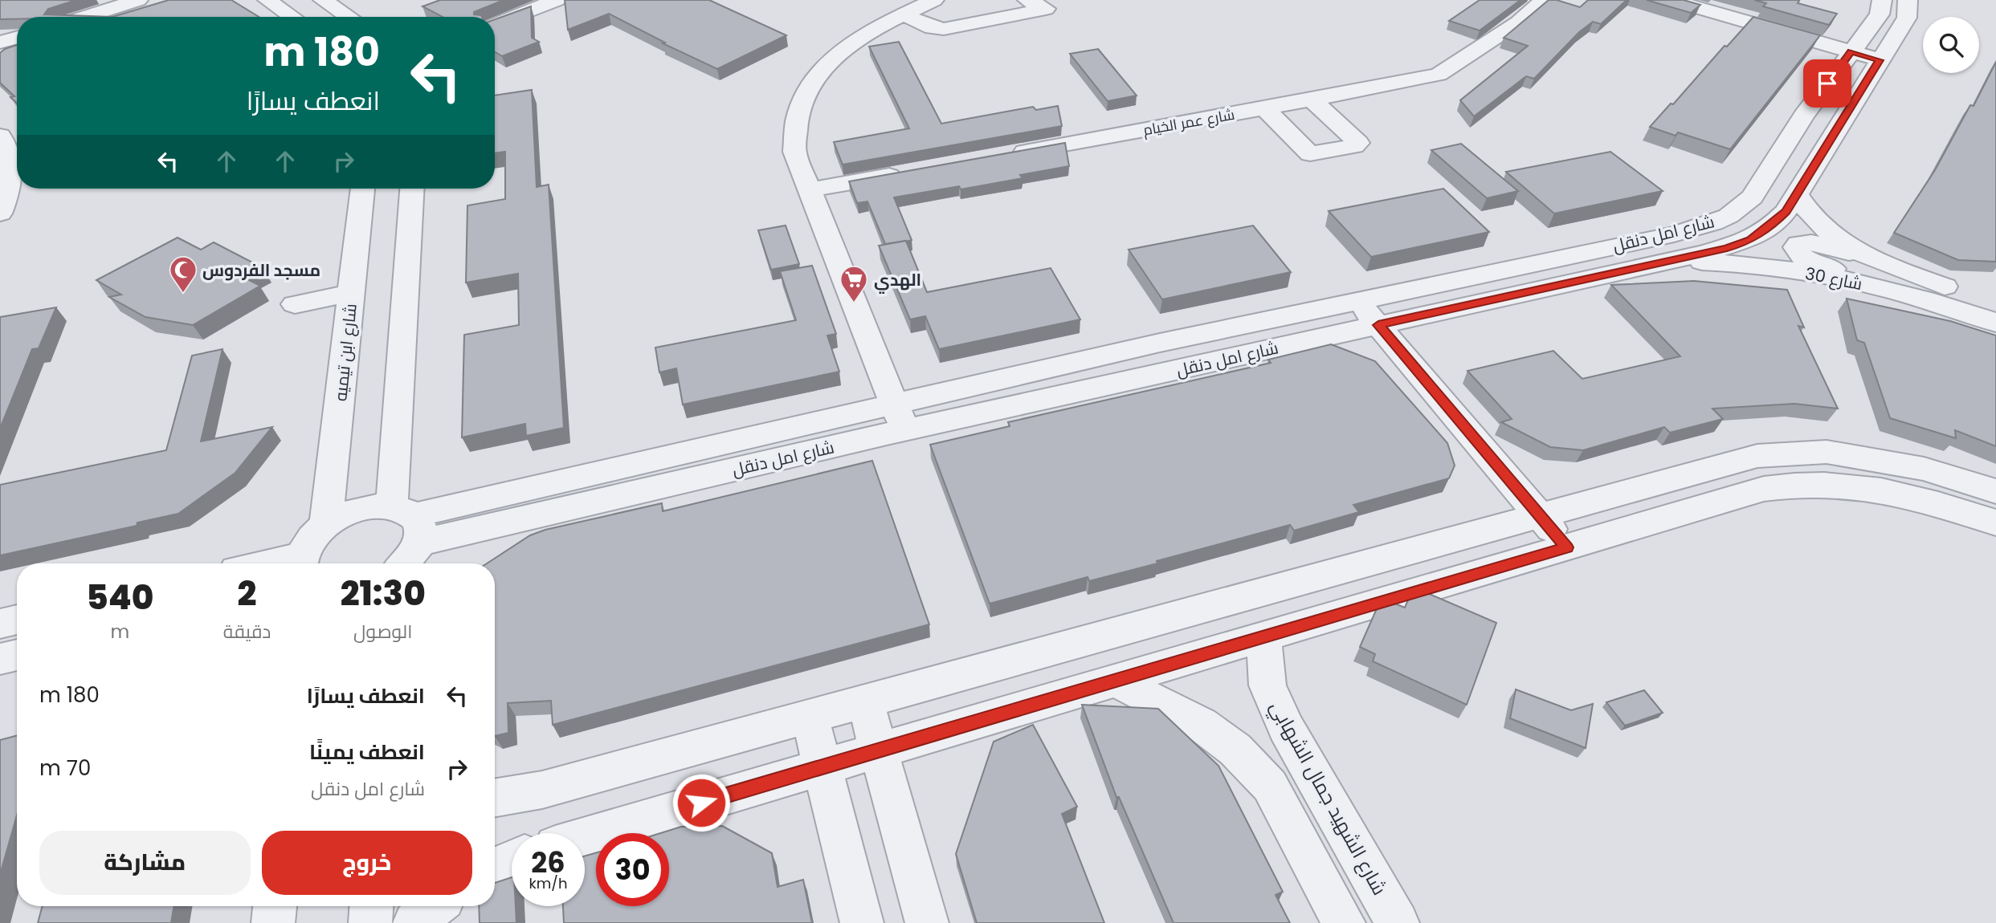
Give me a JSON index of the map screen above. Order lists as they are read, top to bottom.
{
  "streets": {
    "street": [
      "شارع عمر الخيام",
      "شارع امل دنقل",
      "شارع 30",
      "شارع ابن تيميه",
      "شارع الشهيد جمال الشهابي"
    ]
  },
  "crossings": [
    ["شارع امل دنقل", "شارع 30"]
  ],
  "places": {
    "mosque": ["مسجد الفردوس"],
    "supermarket": ["الهدي"]
  },
  "page": {
    "turn": ["180 m", "انعطف يسارًا"],
    "eta": [
      "21:30",
      "الوصول",
      "2",
      "دقيقة",
      "540",
      "m"
    ],
    "list": [
      {
        "name": "انعطف يسارًا",
        "value": "180 m"
      },
      {
        "name": "انعطف يمينًا",
        "note": "شارع امل دنقل",
        "value": "70 m"
      }
    ],
    "buttons": ["خروج", "مشاركة"],
    "speed": "26 km/h",
    "limit": "30"
  }
}
